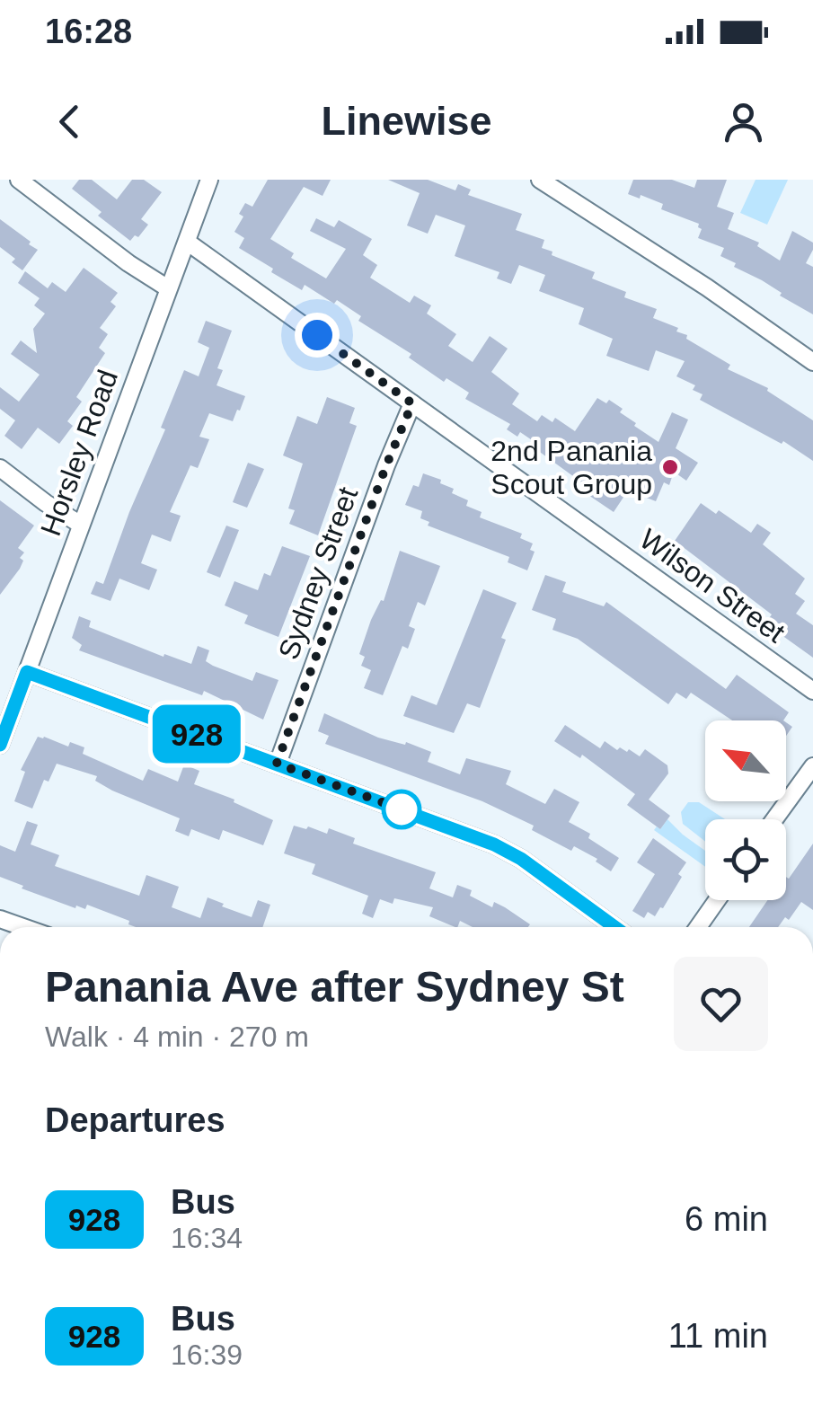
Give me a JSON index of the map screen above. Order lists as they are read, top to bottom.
{
  "streets": {
    "street": ["Horsley Road", "Sydney Street", "Wilson Street"]
  },
  "crossings": [
    ["Horsley Road", "Wilson Street"],
    ["Sydney Street", "Wilson Street"]
  ],
  "places": ["2nd Panania Scout Group"],
  "lines": ["bus line 928"],
  "north": "top left",
  "page": {
    "status": "16:28",
    "header": "Linewise",
    "on_map": "928",
    "heading": [
      ["Panania Ave after Sydney St", "Walk · 4 min · 270 m"],
      "Departures"
    ],
    "list": [
      {
        "mark": "928",
        "name": "Bus",
        "note": "16:34",
        "value": "6 min"
      },
      {
        "mark": "928",
        "name": "Bus",
        "note": "16:39",
        "value": "11 min"
      }
    ]
  }
}
